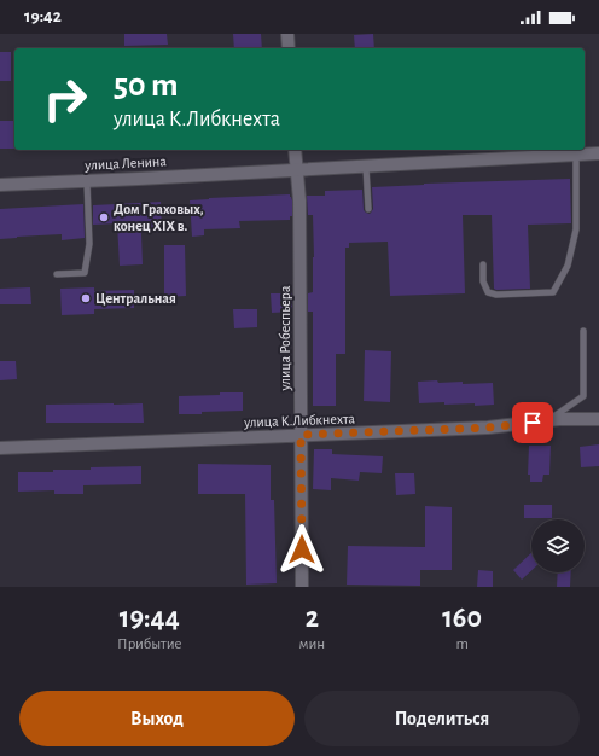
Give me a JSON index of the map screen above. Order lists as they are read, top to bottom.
{
  "streets": {
    "street": ["улица Ленина", "улица Робеспьера", "улица К.Либкнехта"]
  },
  "crossings": [
    ["улица Ленина", "улица Робеспьера"],
    ["улица Робеспьера", "улица К.Либкнехта"]
  ],
  "places": ["Дом Граховых, конец XIX в.", "Центральная"],
  "page": {
    "status": "19:42",
    "turn": ["50 m", "улица К.Либкнехта"],
    "eta": [
      "19:44",
      "Прибытие",
      "2",
      "мин",
      "160",
      "m"
    ],
    "buttons": ["Выход", "Поделиться"]
  }
}
